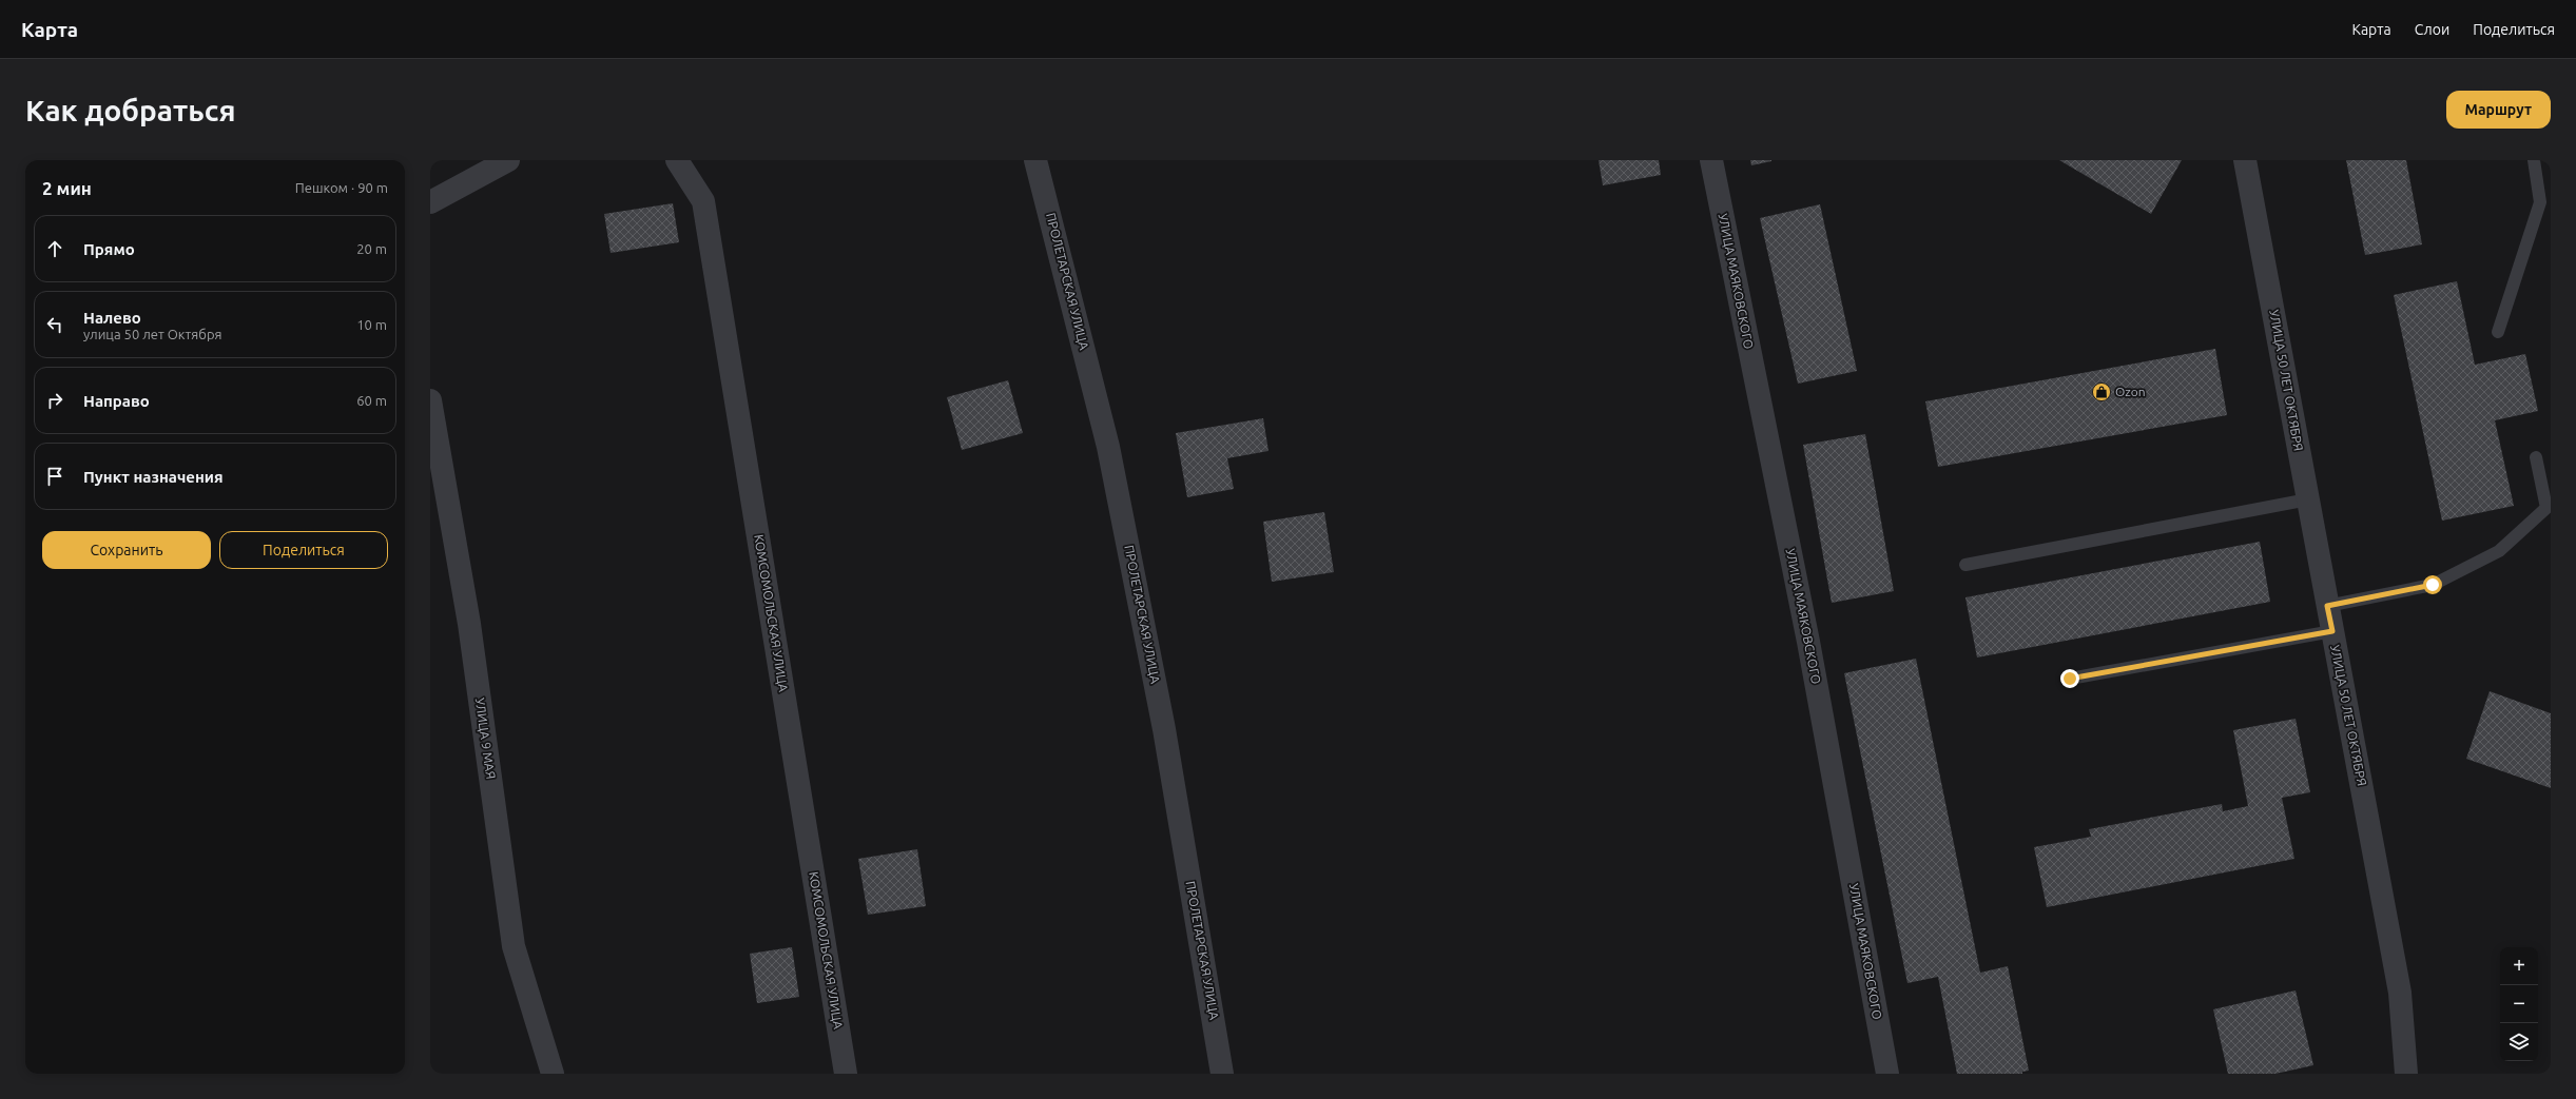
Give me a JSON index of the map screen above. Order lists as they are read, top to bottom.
{
  "streets": {
    "street": [
      "ПРОЛЕТАРСКАЯ УЛИЦА",
      "УЛИЦА МАЯКОВСКОГО",
      "УЛИЦА 50 ЛЕТ ОКТЯБРЯ",
      "КОМСОМОЛЬСКАЯ УЛИЦА",
      "УЛИЦА 9 МАЯ"
    ]
  },
  "places": {
    "shop": ["Ozon"]
  },
  "page": {
    "header": "Карта",
    "nav": ["Карта", "Слои", "Поделиться"],
    "buttons": [
      "Маршрут",
      ["Сохранить", "Поделиться"]
    ],
    "title": "Как добраться",
    "heading": ["2 мин", "Пешком · 90 m"],
    "list": [
      ["Прямо", "20 m"],
      ["Налево", "улица 50 лет Октября", "10 m"],
      ["Направо", "60 m"],
      "Пункт назначения"
    ],
    "map_buttons": ["+", "−"]
  }
}
